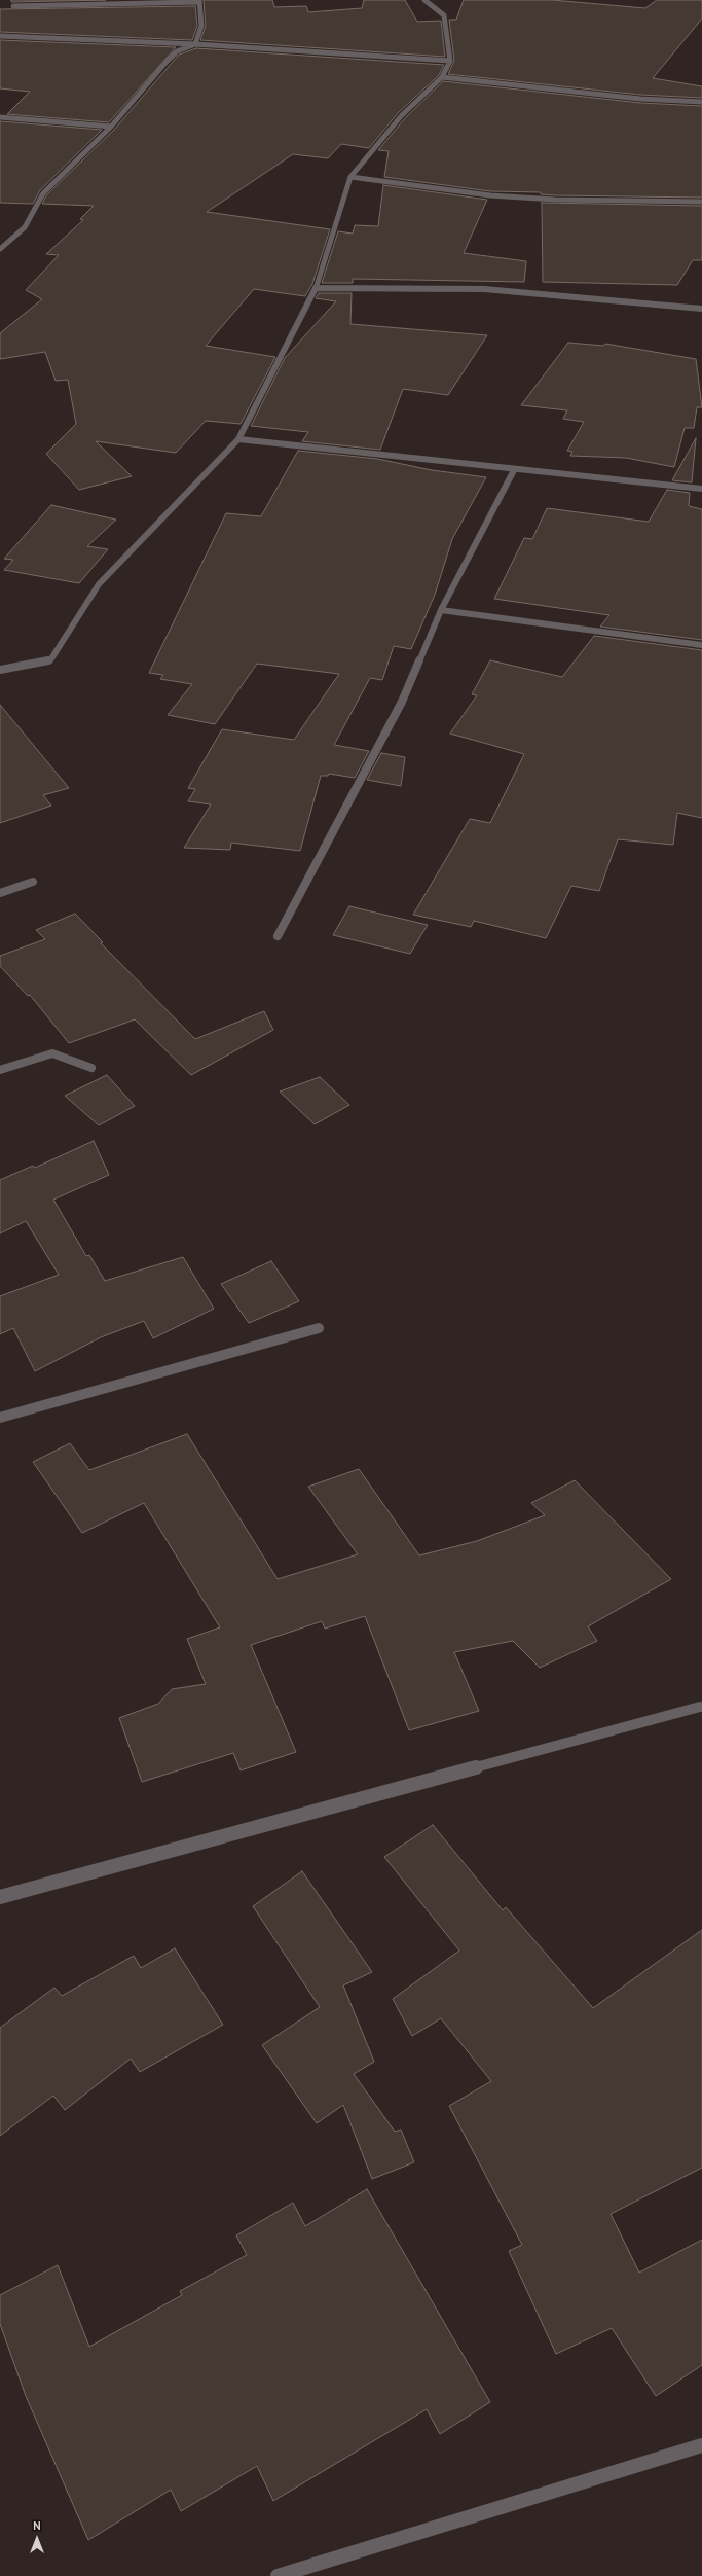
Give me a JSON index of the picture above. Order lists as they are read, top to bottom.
{
  "north": "top"
}
